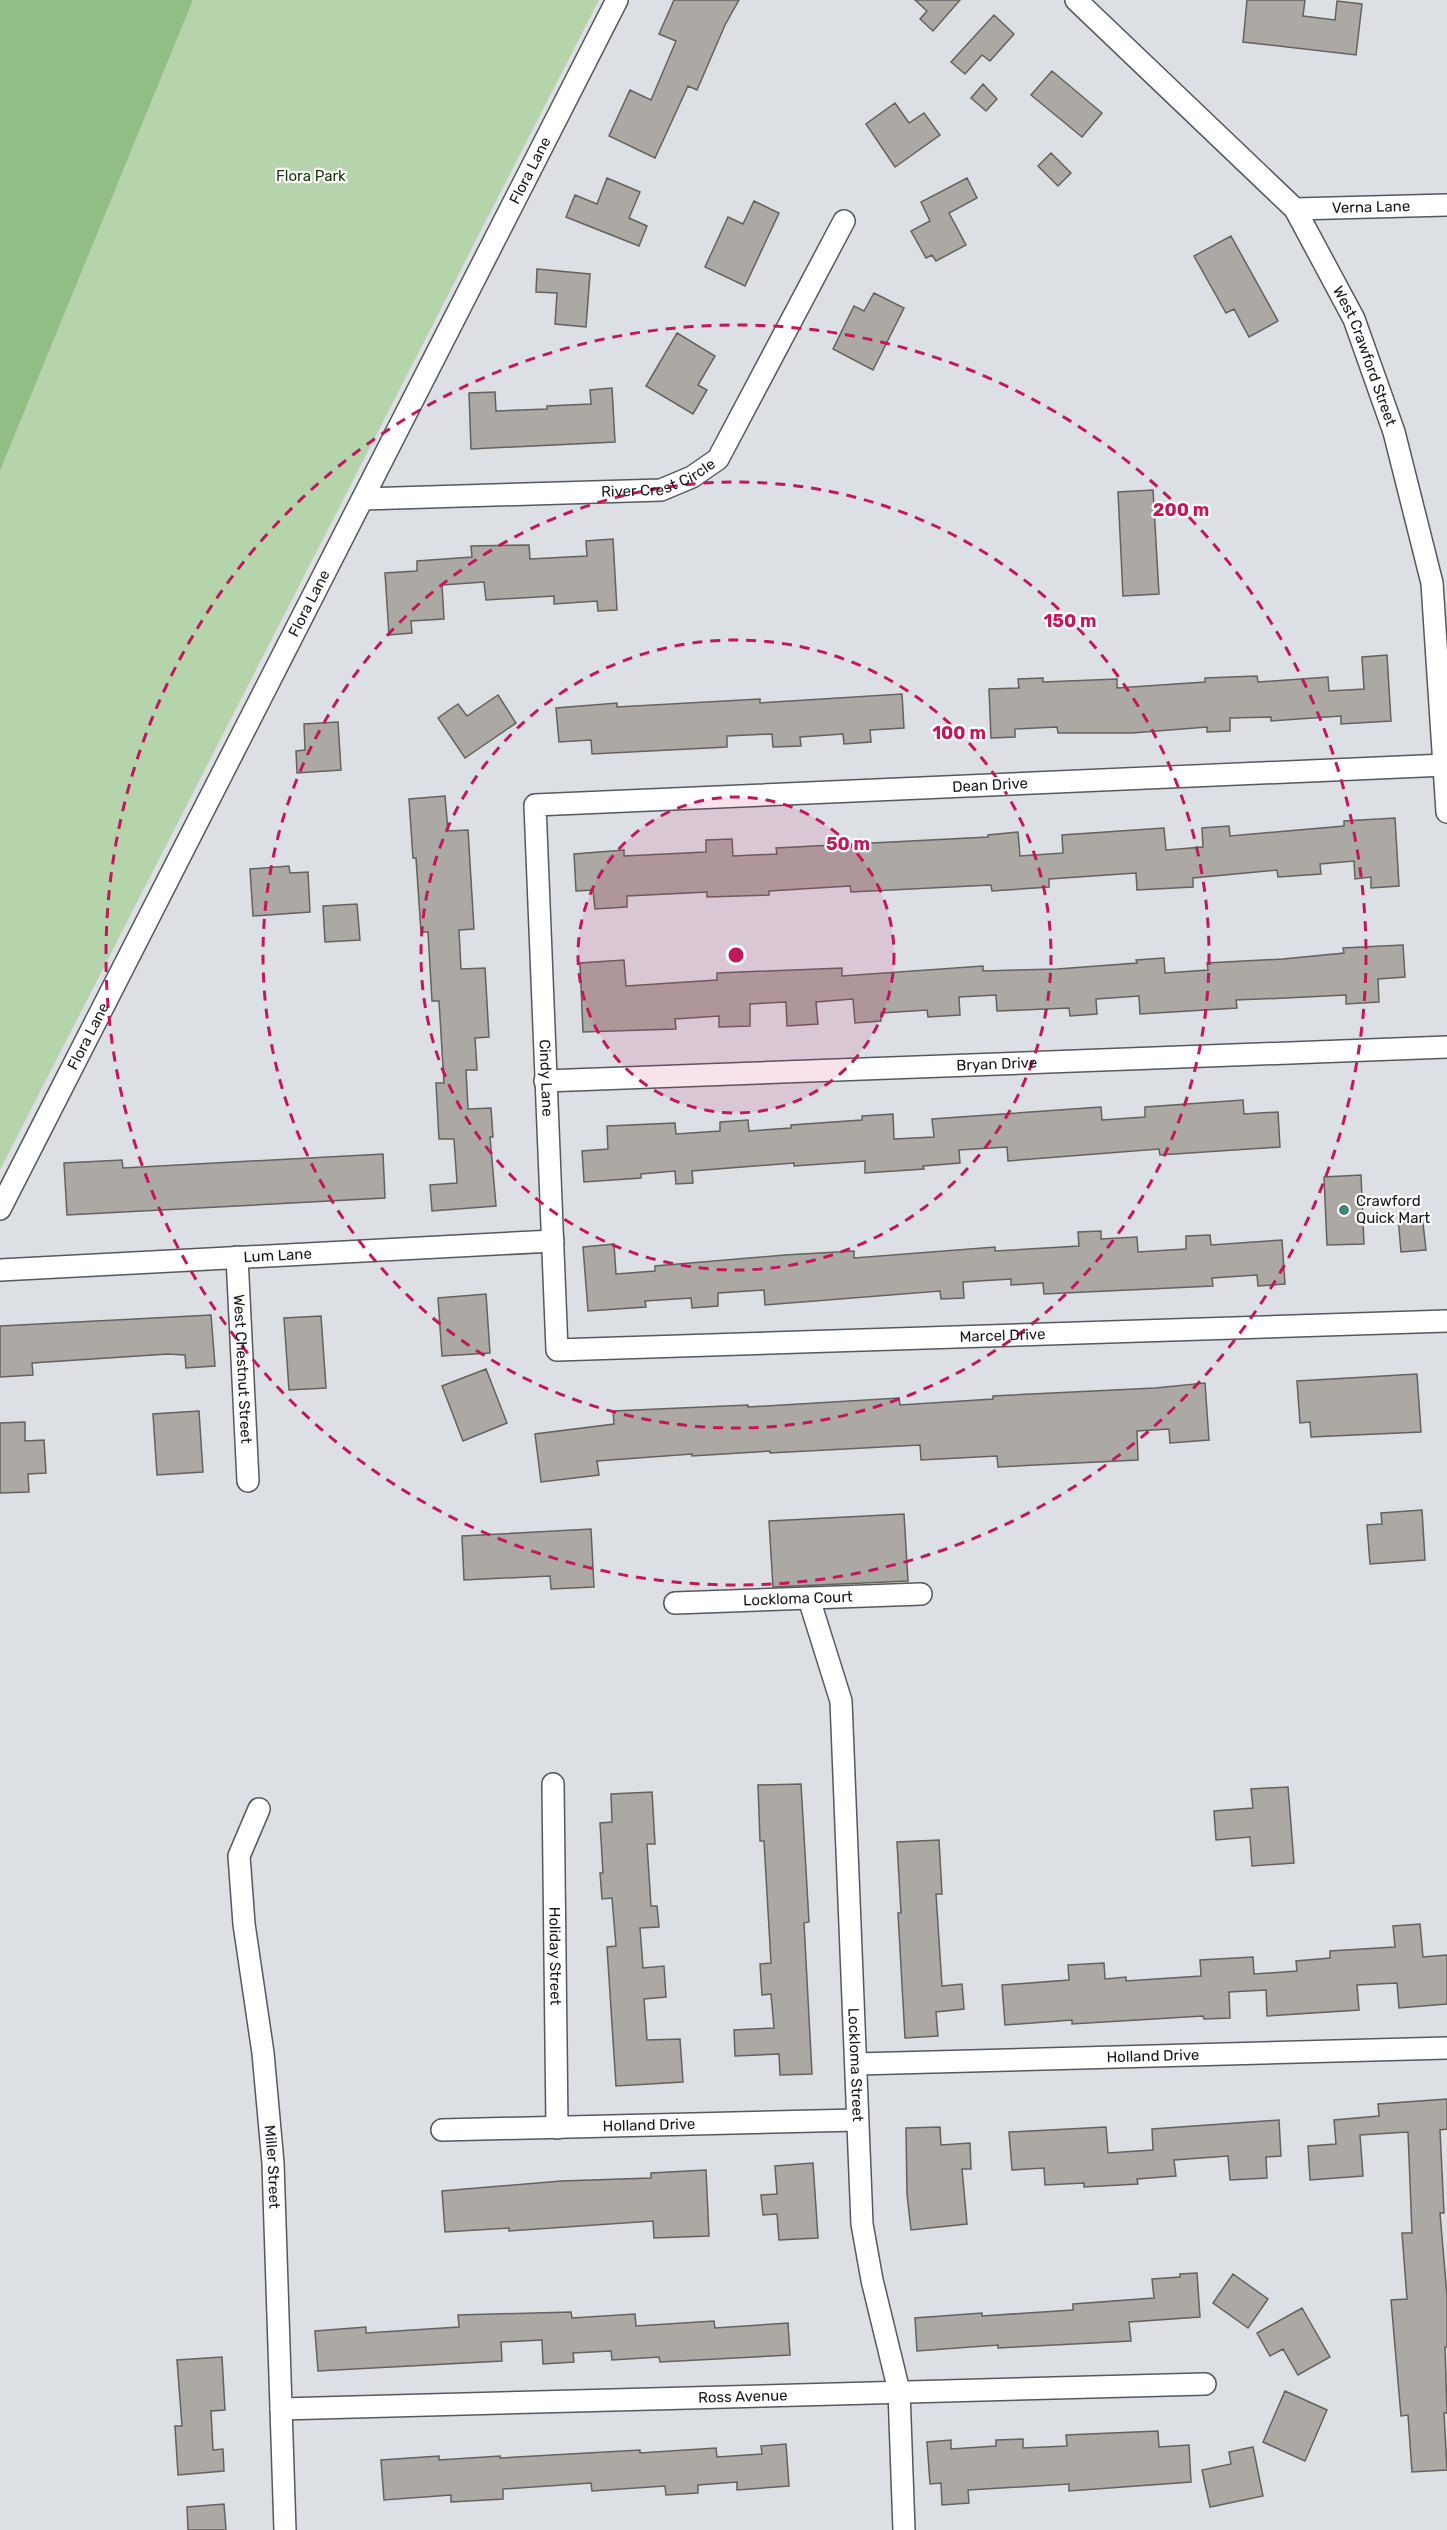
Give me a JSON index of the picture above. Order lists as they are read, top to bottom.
{
  "streets": {
    "street": [
      "Flora Lane",
      "Verna Lane",
      "West Crawford Street",
      "River Crest Circle",
      "Dean Drive",
      "Bryan Drive",
      "Cindy Lane",
      "Lum Lane",
      "Marcel Drive",
      "West Chestnut Street",
      "Lockloma Court",
      "Holiday Street",
      "Holland Drive",
      "Lockloma Street",
      "Miller Street",
      "Ross Avenue"
    ]
  },
  "crossings": [
    ["Flora Lane", "River Crest Circle"],
    ["Verna Lane", "West Crawford Street"],
    ["West Crawford Street", "Dean Drive"],
    ["Dean Drive", "Cindy Lane"],
    ["Bryan Drive", "Cindy Lane"],
    ["Cindy Lane", "Lum Lane"],
    ["Cindy Lane", "Marcel Drive"],
    ["Lum Lane", "West Chestnut Street"],
    ["Lockloma Court", "Lockloma Street"],
    ["Holiday Street", "Holland Drive"],
    ["Holland Drive", "Lockloma Street"],
    ["Lockloma Street", "Ross Avenue"],
    ["Miller Street", "Ross Avenue"]
  ],
  "parks": ["Flora Park"],
  "places": ["Crawford Quick Mart"],
  "rings": [
    "200 m",
    "150 m",
    "100 m",
    "50 m"
  ]
}
